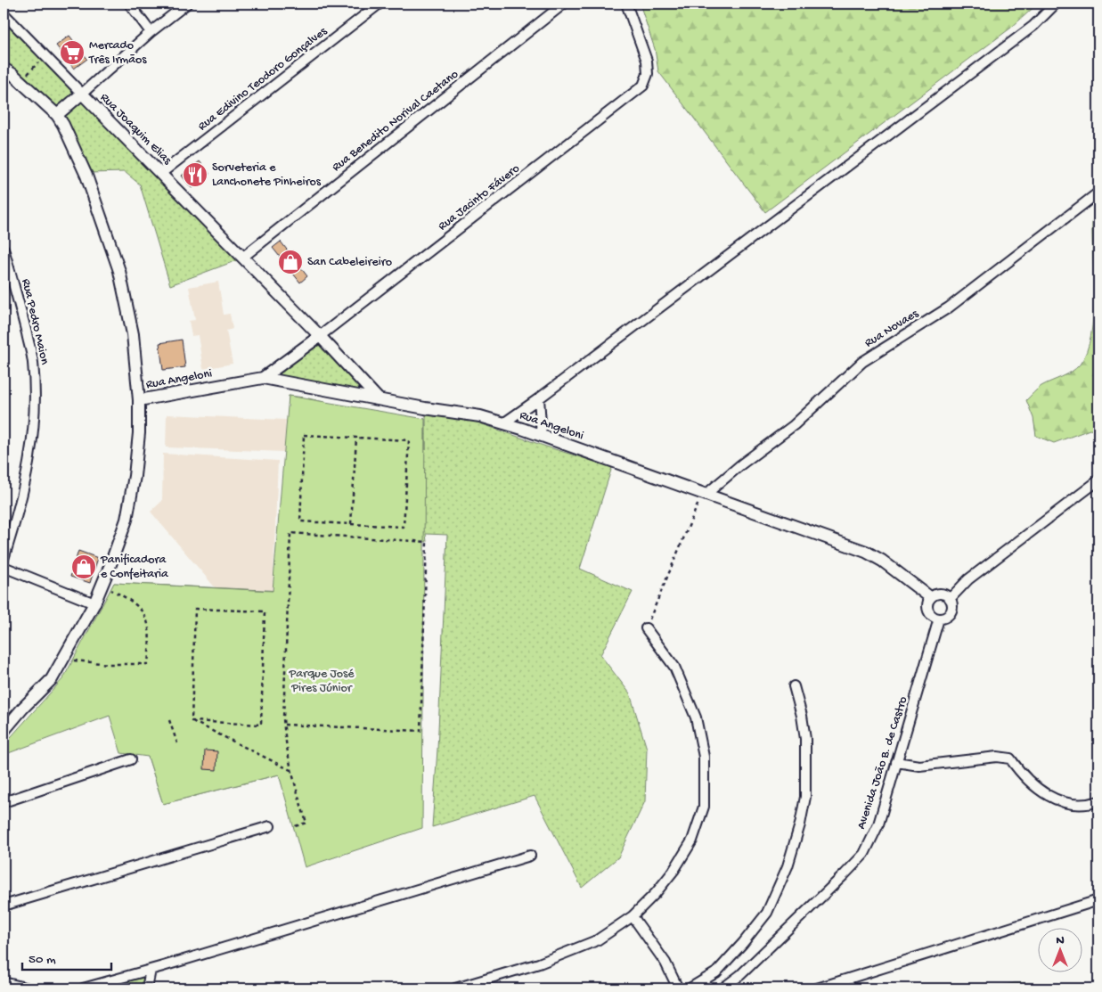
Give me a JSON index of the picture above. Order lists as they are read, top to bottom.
{
  "streets": {
    "street": [
      "Rua Edivino Teodoro Gonçalves",
      "Rua Benedito Norival Caetano",
      "Rua Joaquim Elias",
      "Rua Jacinto Fávero",
      "Rua Pedro Maion",
      "Rua Novaes",
      "Rua Angeloni",
      "Avenida João B. de Castro"
    ]
  },
  "crossings": [
    ["Rua Edivino Teodoro Gonçalves", "Rua Joaquim Elias"],
    ["Rua Benedito Norival Caetano", "Rua Joaquim Elias"],
    ["Rua Joaquim Elias", "Rua Jacinto Fávero"],
    ["Rua Joaquim Elias", "Rua Angeloni"],
    ["Rua Novaes", "Rua Angeloni"],
    ["Rua Angeloni", "Avenida João B. de Castro"]
  ],
  "parks": ["Parque José Pires Júnior"],
  "places": {
    "supermarket": ["Mercado Três Irmãos"],
    "restaurant": ["Sorveteria e Lanchonete Pinheiros"],
    "shop": ["San Cabeleireiro", "Panificadora e Confeitaria"]
  },
  "scale_bar": "50 m",
  "north": "top"
}
